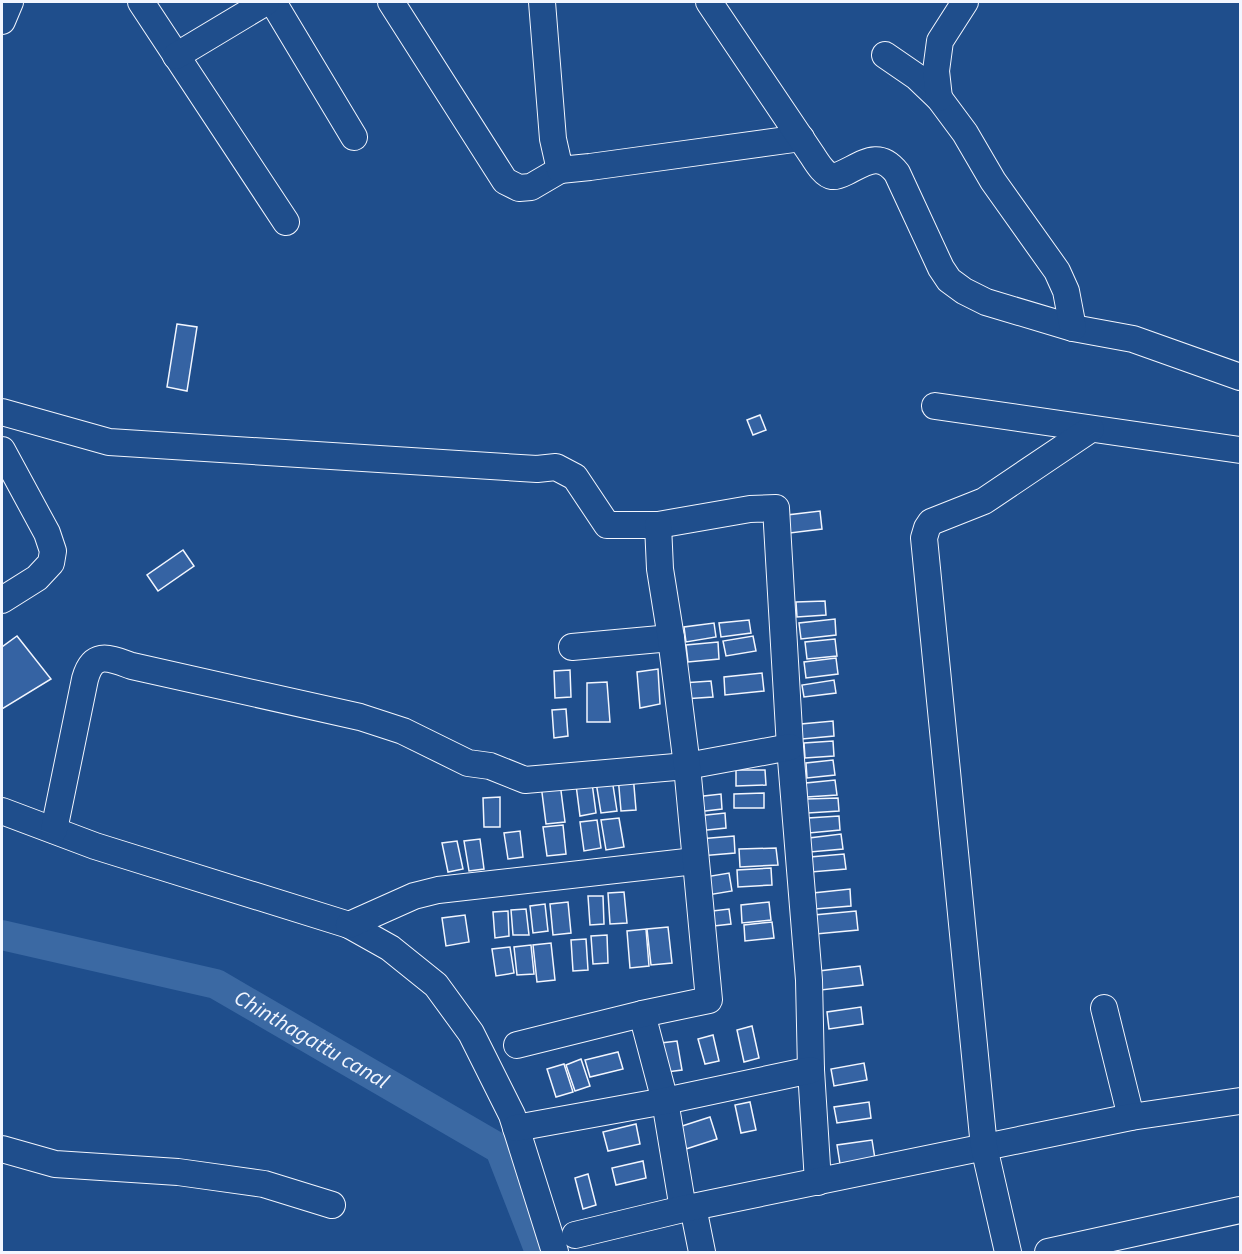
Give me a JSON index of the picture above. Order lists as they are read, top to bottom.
{
  "water": ["Chinthagattu canal"]
}
